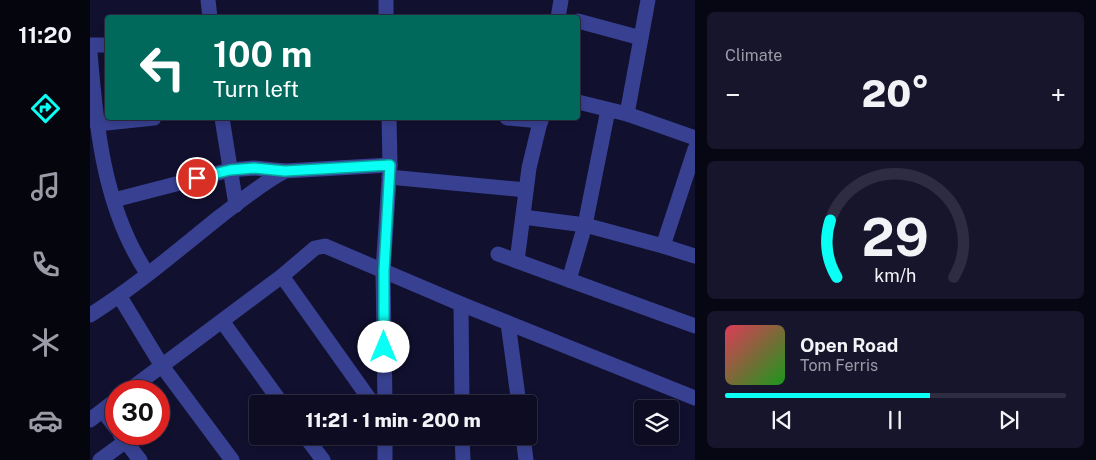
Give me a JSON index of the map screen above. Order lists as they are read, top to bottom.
{
  "page": {
    "tabs": "11:20",
    "tile": "Climate",
    "turn": ["100 m", "Turn left"],
    "heat": ["−", "20°", "+"],
    "song": ["Open Road", "Tom Ferris"],
    "limit": "30",
    "trip": "11:21 · 1 min · 200 m",
    "gauge": ["29", "km/h"]
  }
}
